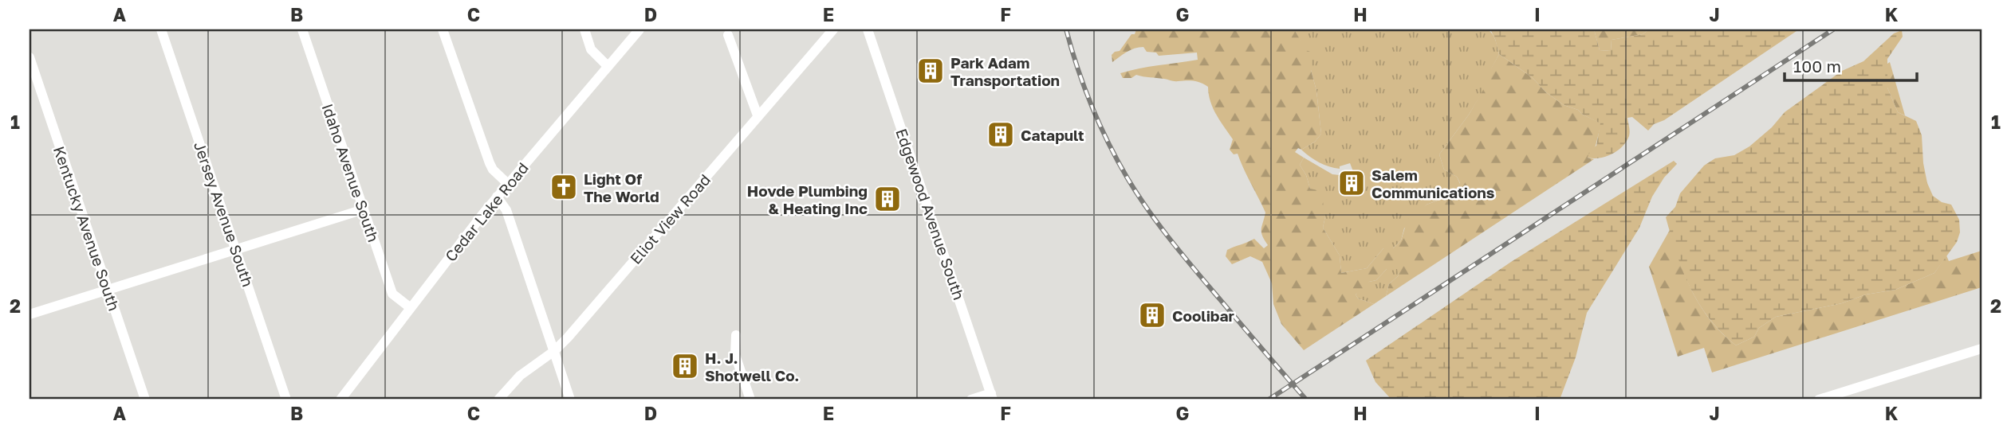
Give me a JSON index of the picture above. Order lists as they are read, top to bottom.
{
  "streets": {
    "street": [
      "Idaho Avenue South",
      "Cedar Lake Road",
      "Jersey Avenue South",
      "Edgewood Avenue South",
      "Eliot View Road",
      "Kentucky Avenue South"
    ]
  },
  "crossings": [
    ["Idaho Avenue South", "Cedar Lake Road"]
  ],
  "places": {
    "building": [
      "Park Adam Transportation",
      "Catapult",
      "Salem Communications",
      "Hovde Plumbing & Heating Inc",
      "Coolibar",
      "H. J. Shotwell Co."
    ],
    "church": ["Light Of The World"]
  },
  "scale_bar": "100 m",
  "grid": {
    "columns": [
      "A",
      "B",
      "C",
      "D",
      "E",
      "F",
      "G",
      "H",
      "I",
      "J",
      "K"
    ],
    "rows": ["1", "2"]
  }
}
